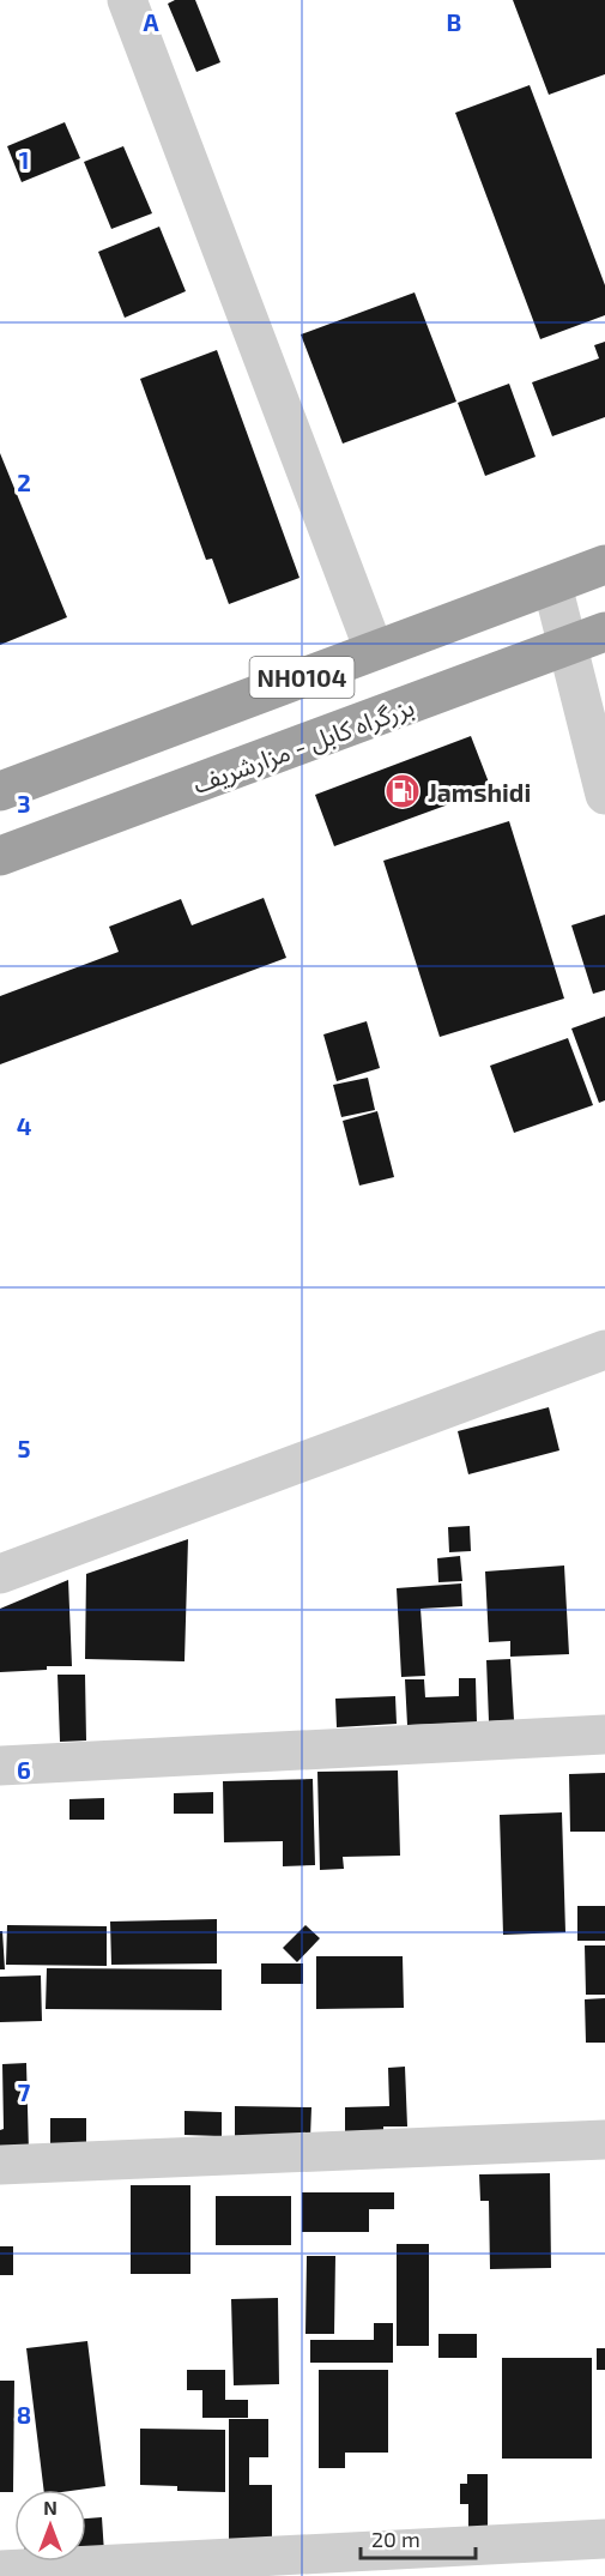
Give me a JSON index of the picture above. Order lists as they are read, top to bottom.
{
  "streets": {
    "highway": ["NH0104", "بزرگراه کابل - مزارشریف"]
  },
  "places": {
    "fuel station": ["Jamshidi"]
  },
  "scale_bar": "20 m",
  "north": "top",
  "grid": {
    "columns": ["A", "B"],
    "rows": [
      "1",
      "2",
      "3",
      "4",
      "5",
      "6",
      "7",
      "8"
    ]
  }
}
